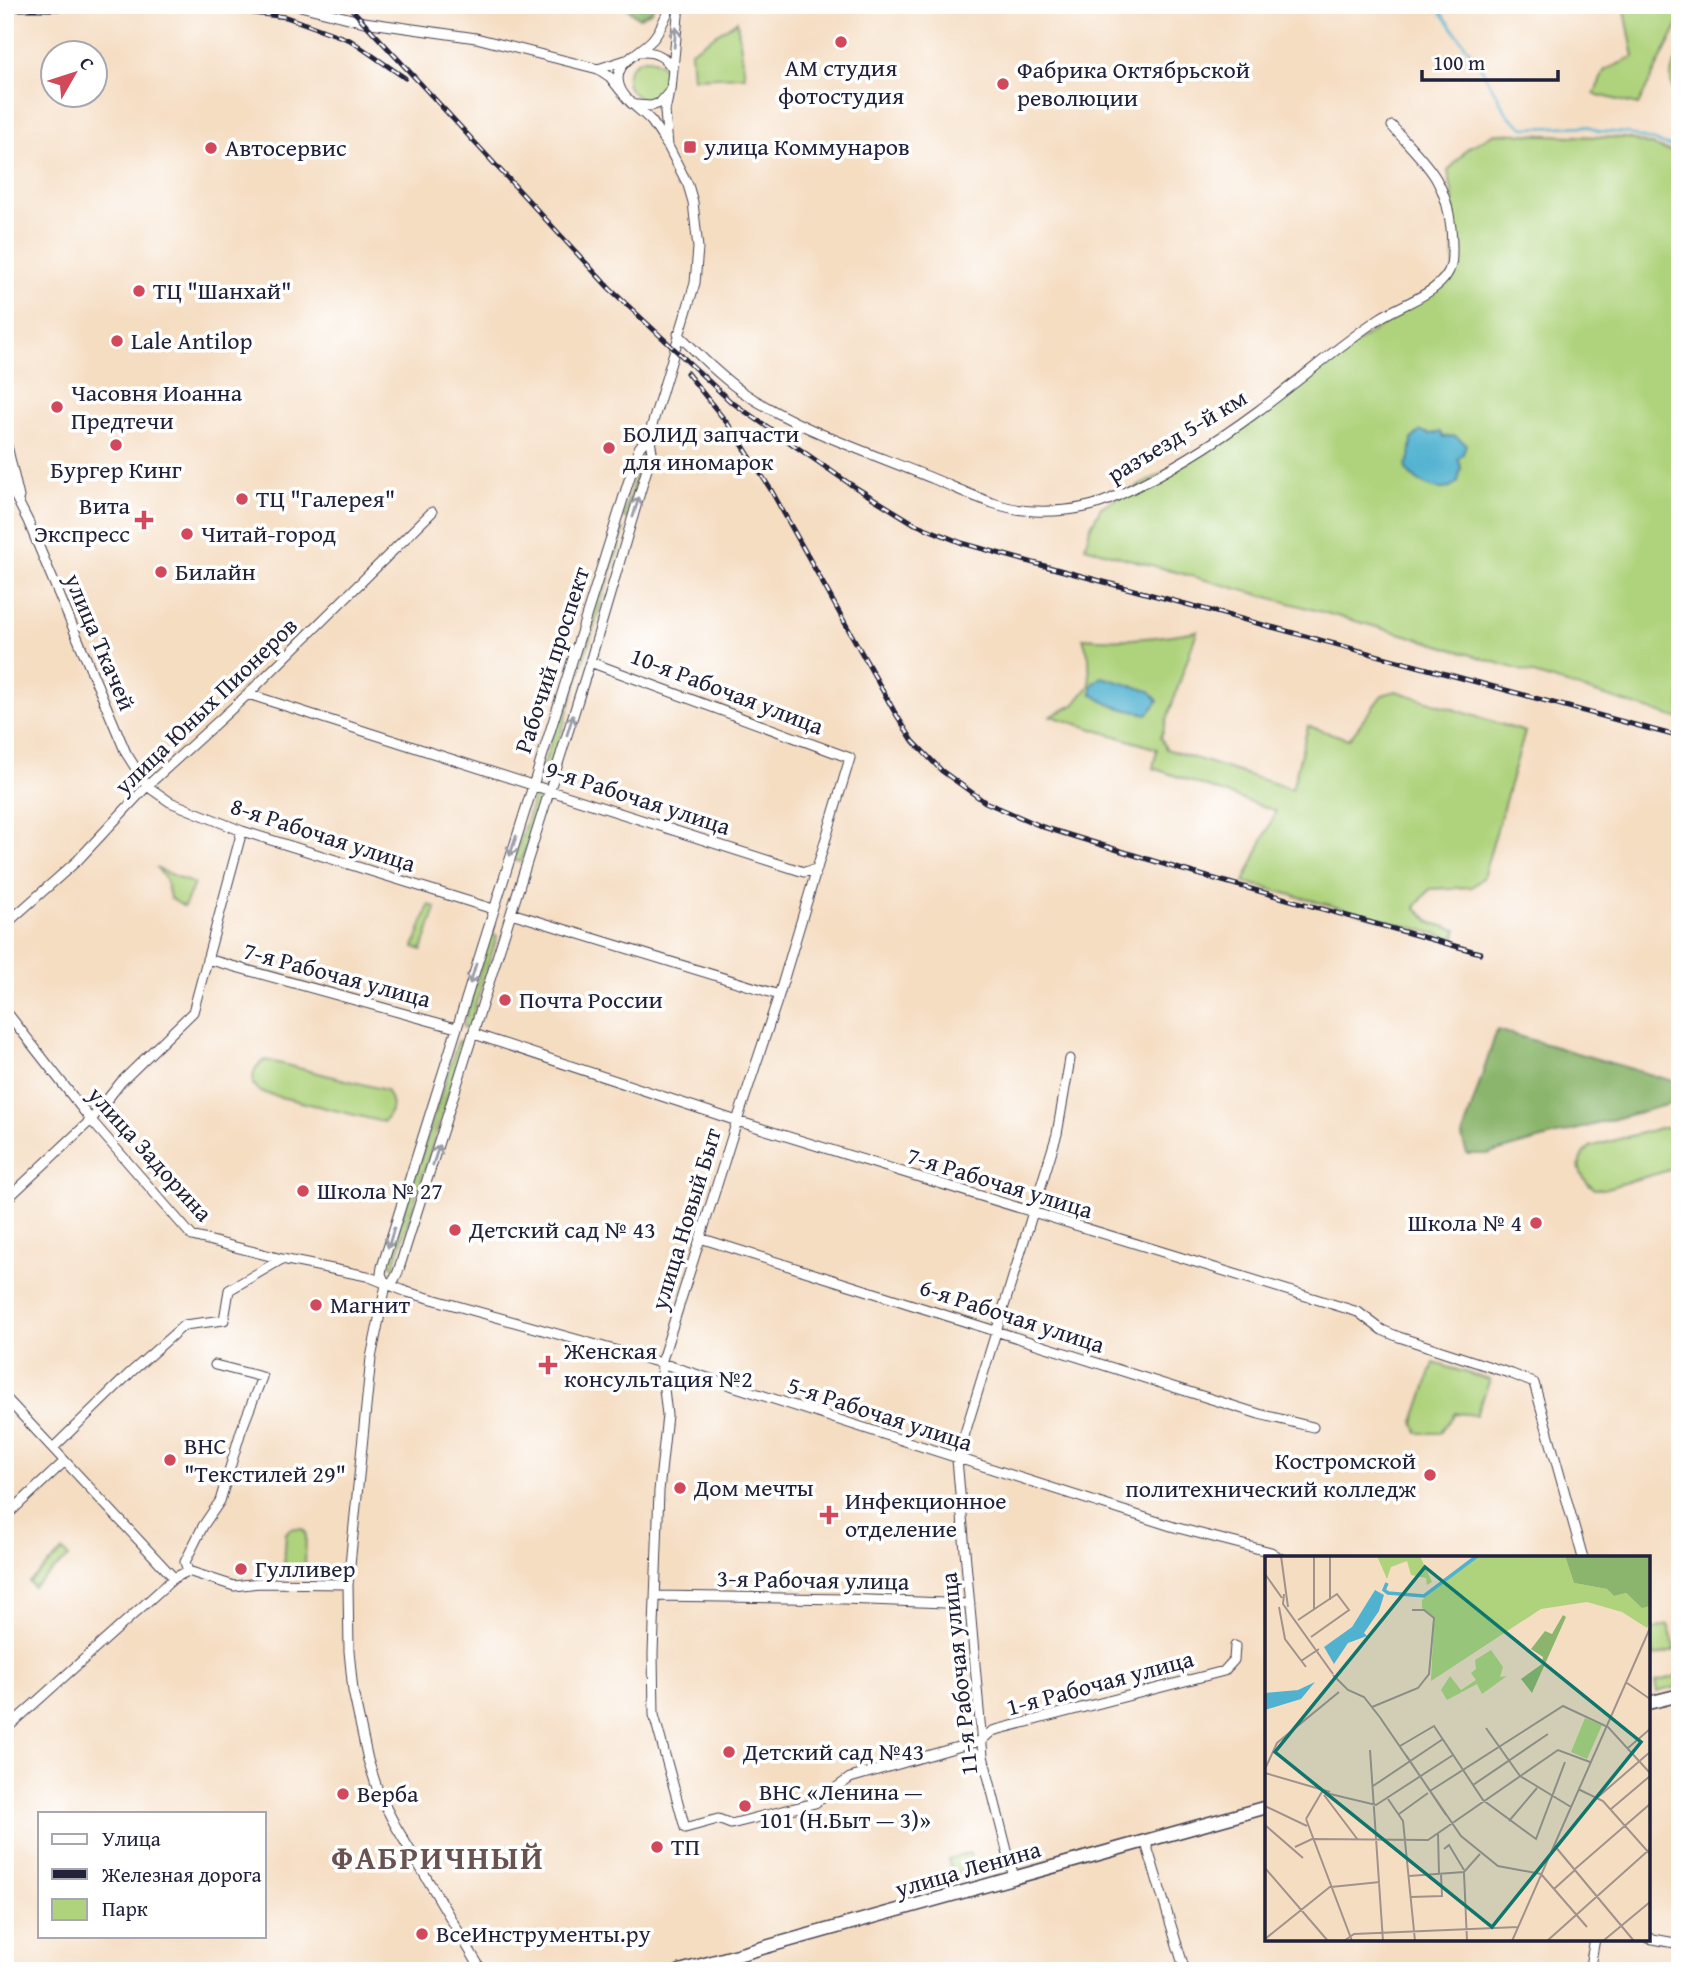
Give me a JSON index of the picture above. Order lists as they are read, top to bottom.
{
  "streets": {
    "main road": ["улица Ленина"],
    "street": [
      "разъезд 5-й км",
      "улица Ткачей",
      "Рабочий проспект",
      "10-я Рабочая улица",
      "улица Юных Пионеров",
      "9-я Рабочая улица",
      "8-я Рабочая улица",
      "7-я Рабочая улица",
      "улица Задорина",
      "улица Новый Быт",
      "6-я Рабочая улица",
      "5-я Рабочая улица",
      "3-я Рабочая улица",
      "11-я Рабочая улица",
      "1-я Рабочая улица"
    ]
  },
  "crossings": [
    ["разъезд 5-й км", "Рабочий проспект"],
    ["улица Ткачей", "улица Юных Пионеров"],
    ["улица Ткачей", "8-я Рабочая улица"],
    ["Рабочий проспект", "10-я Рабочая улица"],
    ["Рабочий проспект", "9-я Рабочая улица"],
    ["Рабочий проспект", "8-я Рабочая улица"],
    ["Рабочий проспект", "7-я Рабочая улица"],
    ["Рабочий проспект", "улица Задорина"],
    ["Рабочий проспект", "5-я Рабочая улица"],
    ["10-я Рабочая улица", "улица Новый Быт"],
    ["улица Юных Пионеров", "9-я Рабочая улица"],
    ["улица Юных Пионеров", "8-я Рабочая улица"],
    ["9-я Рабочая улица", "улица Новый Быт"],
    ["7-я Рабочая улица", "улица Новый Быт"],
    ["7-я Рабочая улица", "11-я Рабочая улица"],
    ["улица Задорина", "5-я Рабочая улица"],
    ["улица Новый Быт", "6-я Рабочая улица"],
    ["улица Новый Быт", "5-я Рабочая улица"],
    ["улица Новый Быт", "3-я Рабочая улица"],
    ["улица Новый Быт", "1-я Рабочая улица"],
    ["6-я Рабочая улица", "11-я Рабочая улица"],
    ["5-я Рабочая улица", "11-я Рабочая улица"],
    ["3-я Рабочая улица", "11-я Рабочая улица"],
    ["11-я Рабочая улица", "1-я Рабочая улица"],
    ["11-я Рабочая улица", "улица Ленина"]
  ],
  "districts": ["ФАБРИЧНЫЙ"],
  "places": {
    "other": [
      "АМ студия фотостудия",
      "Фабрика Октябрьской революции",
      "Автосервис",
      "ТЦ \"Шанхай\"",
      "Lale Antilop",
      "Часовня Иоанна Предтечи",
      "Бургер Кинг",
      "БОЛИД запчасти для иномарок",
      "ТЦ \"Галерея\"",
      "Читай-город",
      "Билайн",
      "Почта России",
      "Школа № 27",
      "Школа № 4",
      "Детский сад № 43",
      "Магнит",
      "ВНС \"Текстилей 29\"",
      "Костромской политехнический колледж",
      "Дом мечты",
      "Гулливер",
      "Детский сад №43",
      "Верба",
      "ВНС «Ленина — 101 (Н.Быт — 3)»",
      "ТП",
      "ВсеИнструменты.ру"
    ],
    "transit": ["улица Коммунаров"],
    "health": ["Вита Экспресс", "Женская консультация №2", "Инфекционное отделение"]
  },
  "legend": ["Улица", "Железная дорога", "Парк"],
  "scale_bar": "100 m",
  "north": "top right"
}
